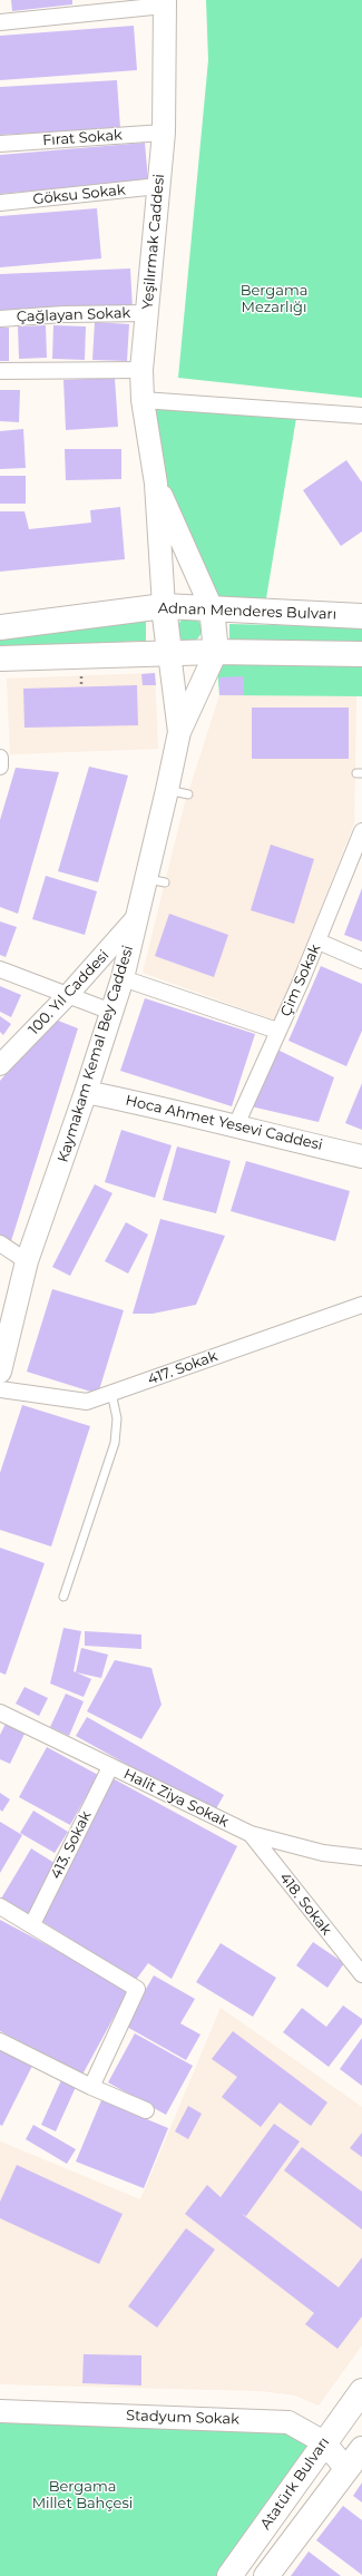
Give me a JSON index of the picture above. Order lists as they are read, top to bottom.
{
  "streets": {
    "main road": [
      "Yeşilırmak Caddesi",
      "Adnan Menderes Bulvarı",
      "Kaymakam Kemal Bey Caddesi",
      "Hoca Ahmet Yesevi Caddesi",
      "Stadyum Sokak",
      "Atatürk Bulvarı"
    ],
    "street": [
      "Fırat Sokak",
      "Göksu Sokak",
      "Çağlayan Sokak",
      "Çim Sokak",
      "100. Yıl Caddesi",
      "417. Sokak",
      "Halit Ziya Sokak",
      "413. Sokak",
      "418. Sokak"
    ]
  },
  "crossings": [
    ["Fırat Sokak", "Yeşilırmak Caddesi"],
    ["Göksu Sokak", "Yeşilırmak Caddesi"],
    ["Yeşilırmak Caddesi", "Çağlayan Sokak"],
    ["Yeşilırmak Caddesi", "Adnan Menderes Bulvarı"],
    ["Yeşilırmak Caddesi", "Kaymakam Kemal Bey Caddesi"],
    ["Adnan Menderes Bulvarı", "Kaymakam Kemal Bey Caddesi"],
    ["Çim Sokak", "Hoca Ahmet Yesevi Caddesi"],
    ["100. Yıl Caddesi", "Kaymakam Kemal Bey Caddesi"],
    ["Kaymakam Kemal Bey Caddesi", "Hoca Ahmet Yesevi Caddesi"],
    ["Halit Ziya Sokak", "413. Sokak"],
    ["Halit Ziya Sokak", "418. Sokak"],
    ["Stadyum Sokak", "Atatürk Bulvarı"]
  ],
  "parks": ["Bergama Mezarlığı", "Bergama Millet Bahçesi"]
}
